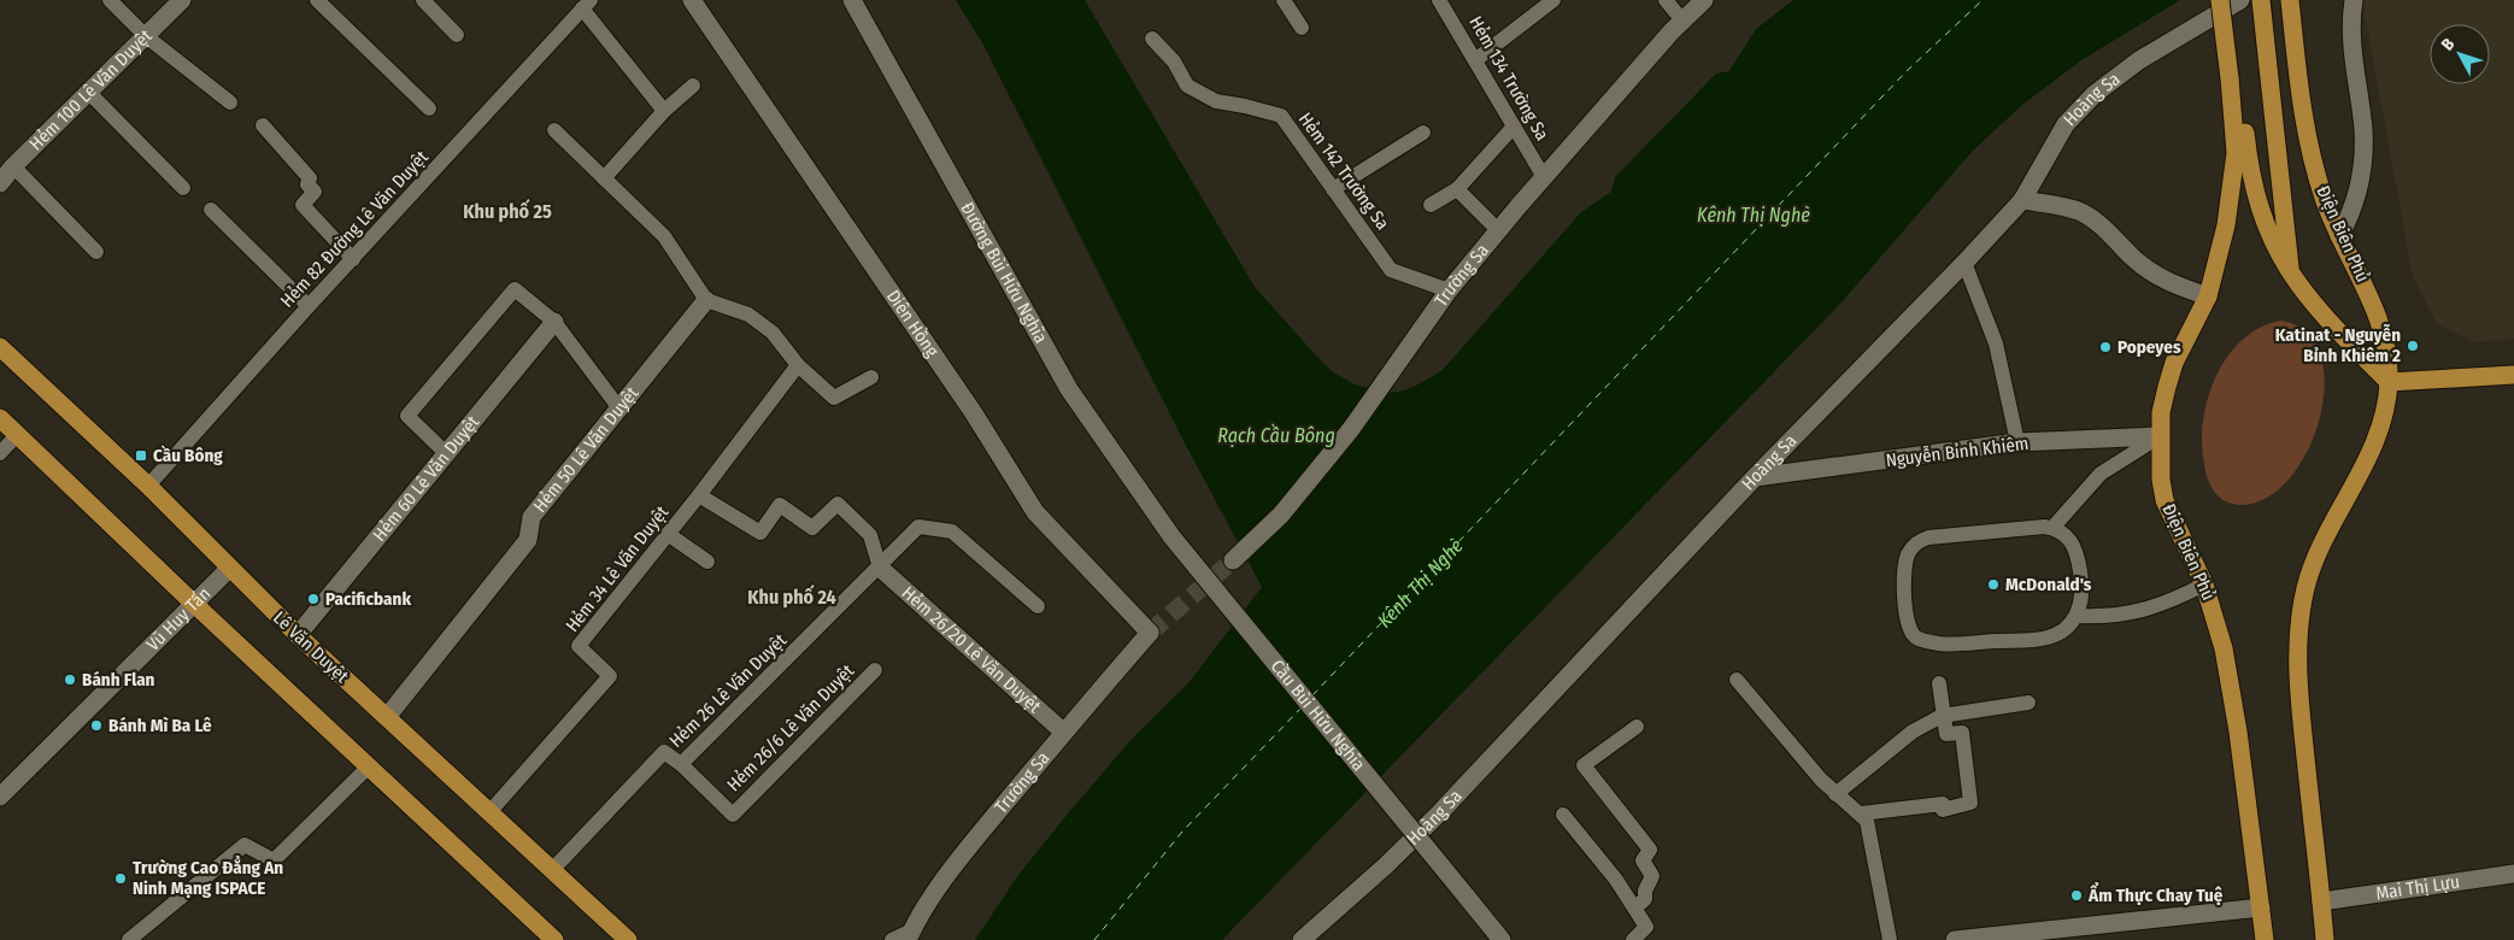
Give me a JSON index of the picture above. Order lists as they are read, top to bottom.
{
  "streets": {
    "main road": ["Điện Biên Phủ", "Ðiện Biên Phủ", "Lê Văn Duyệt"],
    "street": [
      "Hẻm 100 Lê Văn Duyệt",
      "Hoàng Sa",
      "Đường Bùi Hữu Nghĩa",
      "Trường Sa",
      "Diên Hồng",
      "Hẻm 50 Lê Văn Duyệt",
      "Nguyễn Bỉnh Khiêm",
      "Hẻm 60 Lê Văn Duyệt",
      "Vũ Huy Tấn",
      "Hẻm 26/20 Lê Văn Duyệt",
      "Cầu Bùi Hữu Nghĩa",
      "Mai Thị Lựu"
    ],
    "lane": [
      "Hẻm 134 Trường Sa",
      "Hẻm 142 Trường Sa",
      "Hẻm 82 Đường Lê Văn Duyệt",
      "Hẻm 34 Lê Văn Duyệt",
      "Hẻm 26 Lê Văn Duyệt",
      "Hẻm 26/6 Lê Văn Duyệt"
    ]
  },
  "crossings": [
    ["Hẻm 134 Trường Sa", "Trường Sa"],
    ["Hoàng Sa", "Nguyễn Bỉnh Khiêm"],
    ["Hẻm 142 Trường Sa", "Trường Sa"],
    ["Hẻm 82 Đường Lê Văn Duyệt", "Lê Văn Duyệt"],
    ["Đường Bùi Hữu Nghĩa", "Cầu Bùi Hữu Nghĩa"],
    ["Trường Sa", "Diên Hồng"],
    ["Trường Sa", "Hẻm 26/20 Lê Văn Duyệt"],
    ["Hẻm 50 Lê Văn Duyệt", "Lê Văn Duyệt"],
    ["Nguyễn Bỉnh Khiêm", "Ðiện Biên Phủ"],
    ["Hẻm 60 Lê Văn Duyệt", "Lê Văn Duyệt"],
    ["Hẻm 34 Lê Văn Duyệt", "Lê Văn Duyệt"],
    ["Vũ Huy Tấn", "Lê Văn Duyệt"],
    ["Lê Văn Duyệt", "Hẻm 26 Lê Văn Duyệt"],
    ["Hẻm 26/20 Lê Văn Duyệt", "Hẻm 26 Lê Văn Duyệt"],
    ["Hẻm 26 Lê Văn Duyệt", "Hẻm 26/6 Lê Văn Duyệt"]
  ],
  "districts": ["Khu phố 25", "Khu phố 24"],
  "water": ["Kênh Thị Nghè", "Rạch Cầu Bông"],
  "places": {
    "other": [
      "Katinat - Nguyễn Bỉnh Khiêm 2",
      "Popeyes",
      "McDonald's",
      "Pacificbank",
      "Bánh Flan",
      "Bánh Mì Ba Lê",
      "Trường Cao Đẳng An Ninh Mạng ISPACE",
      "Ẩm Thực Chay Tuệ"
    ],
    "transit": ["Cầu Bông"]
  },
  "north": "top left"
}
